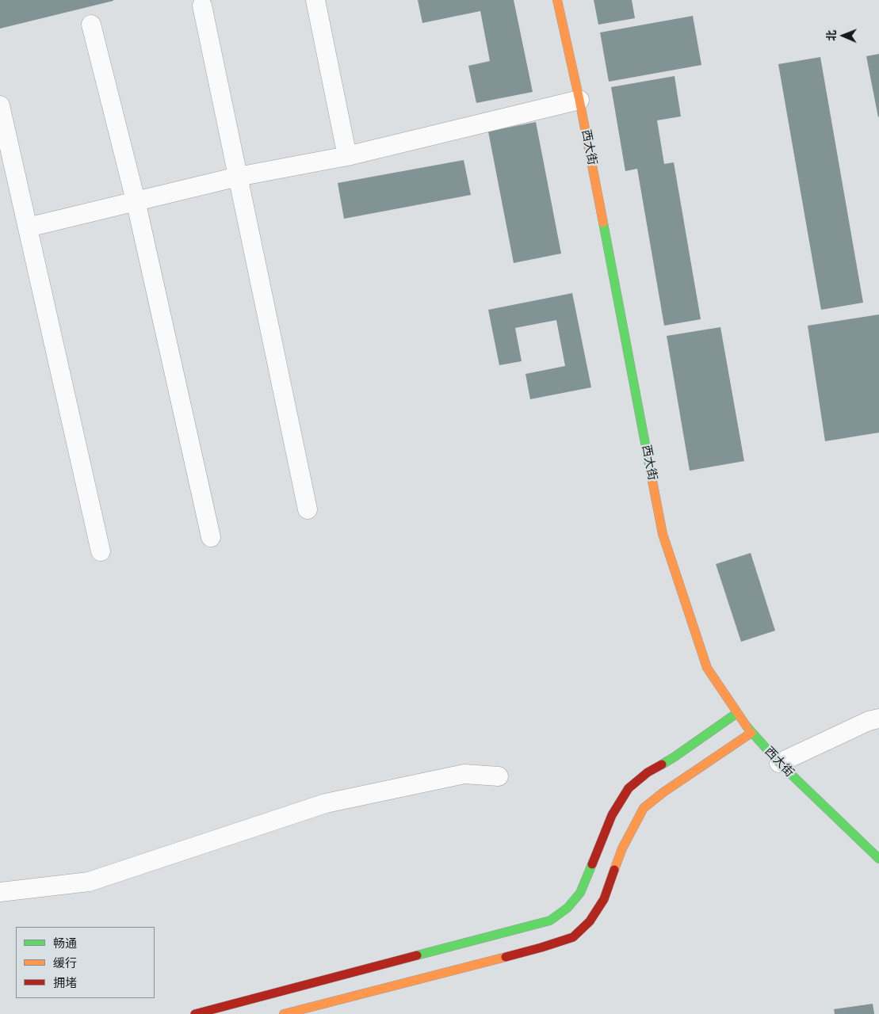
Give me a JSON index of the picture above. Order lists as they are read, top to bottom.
{
  "streets": {
    "street": ["西大街"]
  },
  "legend": ["畅通", "缓行", "拥堵"],
  "north": "left"
}
